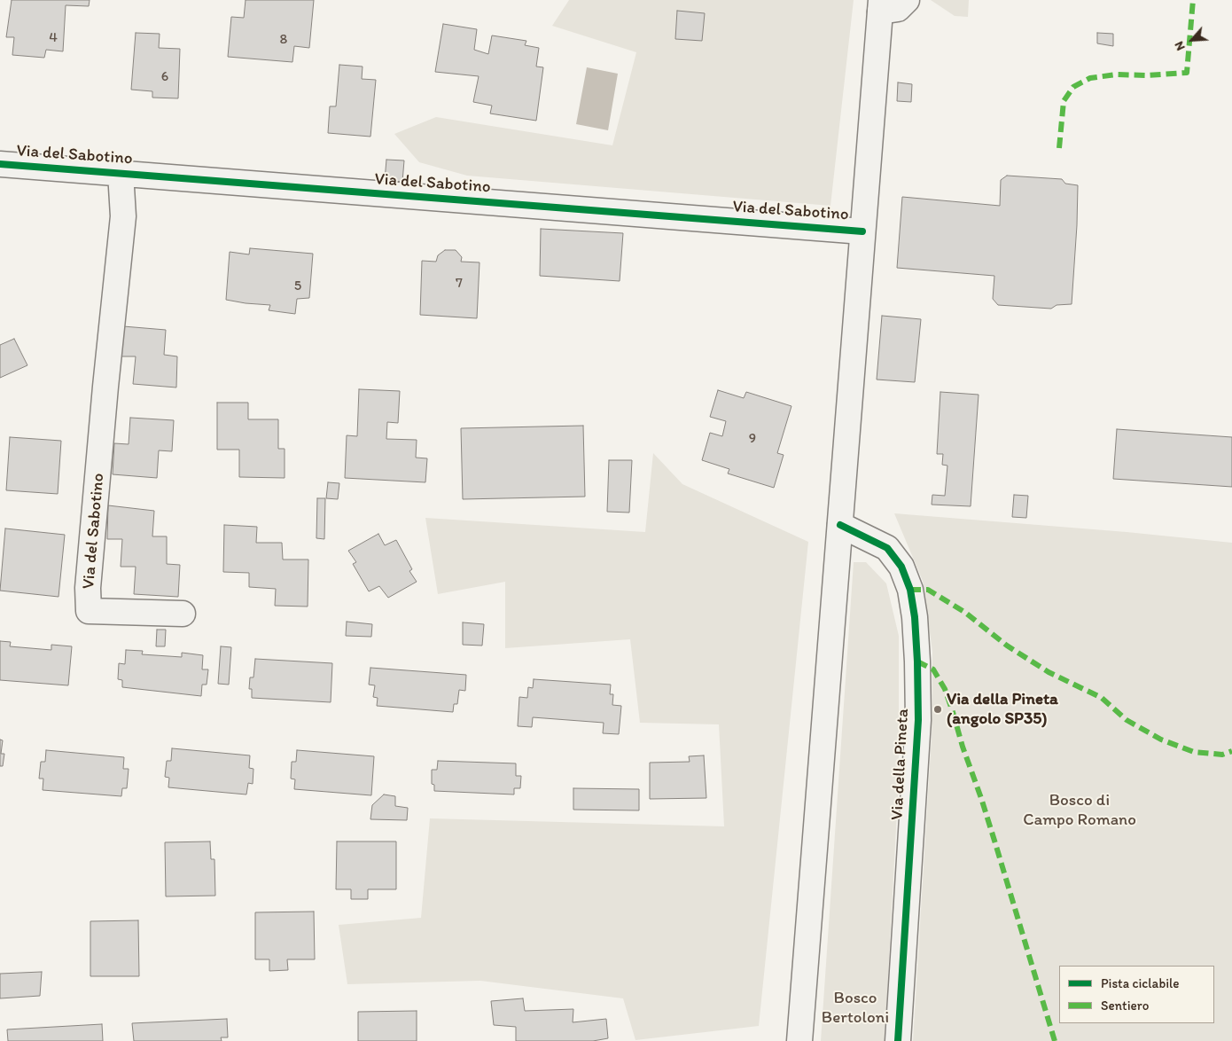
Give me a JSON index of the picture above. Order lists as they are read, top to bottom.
{
  "streets": {
    "street": ["Via del Sabotino", "Via della Pineta"]
  },
  "parks": ["Bosco di Campo Romano", "Bosco Bertoloni"],
  "places": ["Via della Pineta (angolo SP35)"],
  "house_numbers": [
    "4",
    "8",
    "6",
    "7",
    "5",
    "9"
  ],
  "legend": ["Pista ciclabile", "Sentiero"],
  "north": "bottom left"
}
